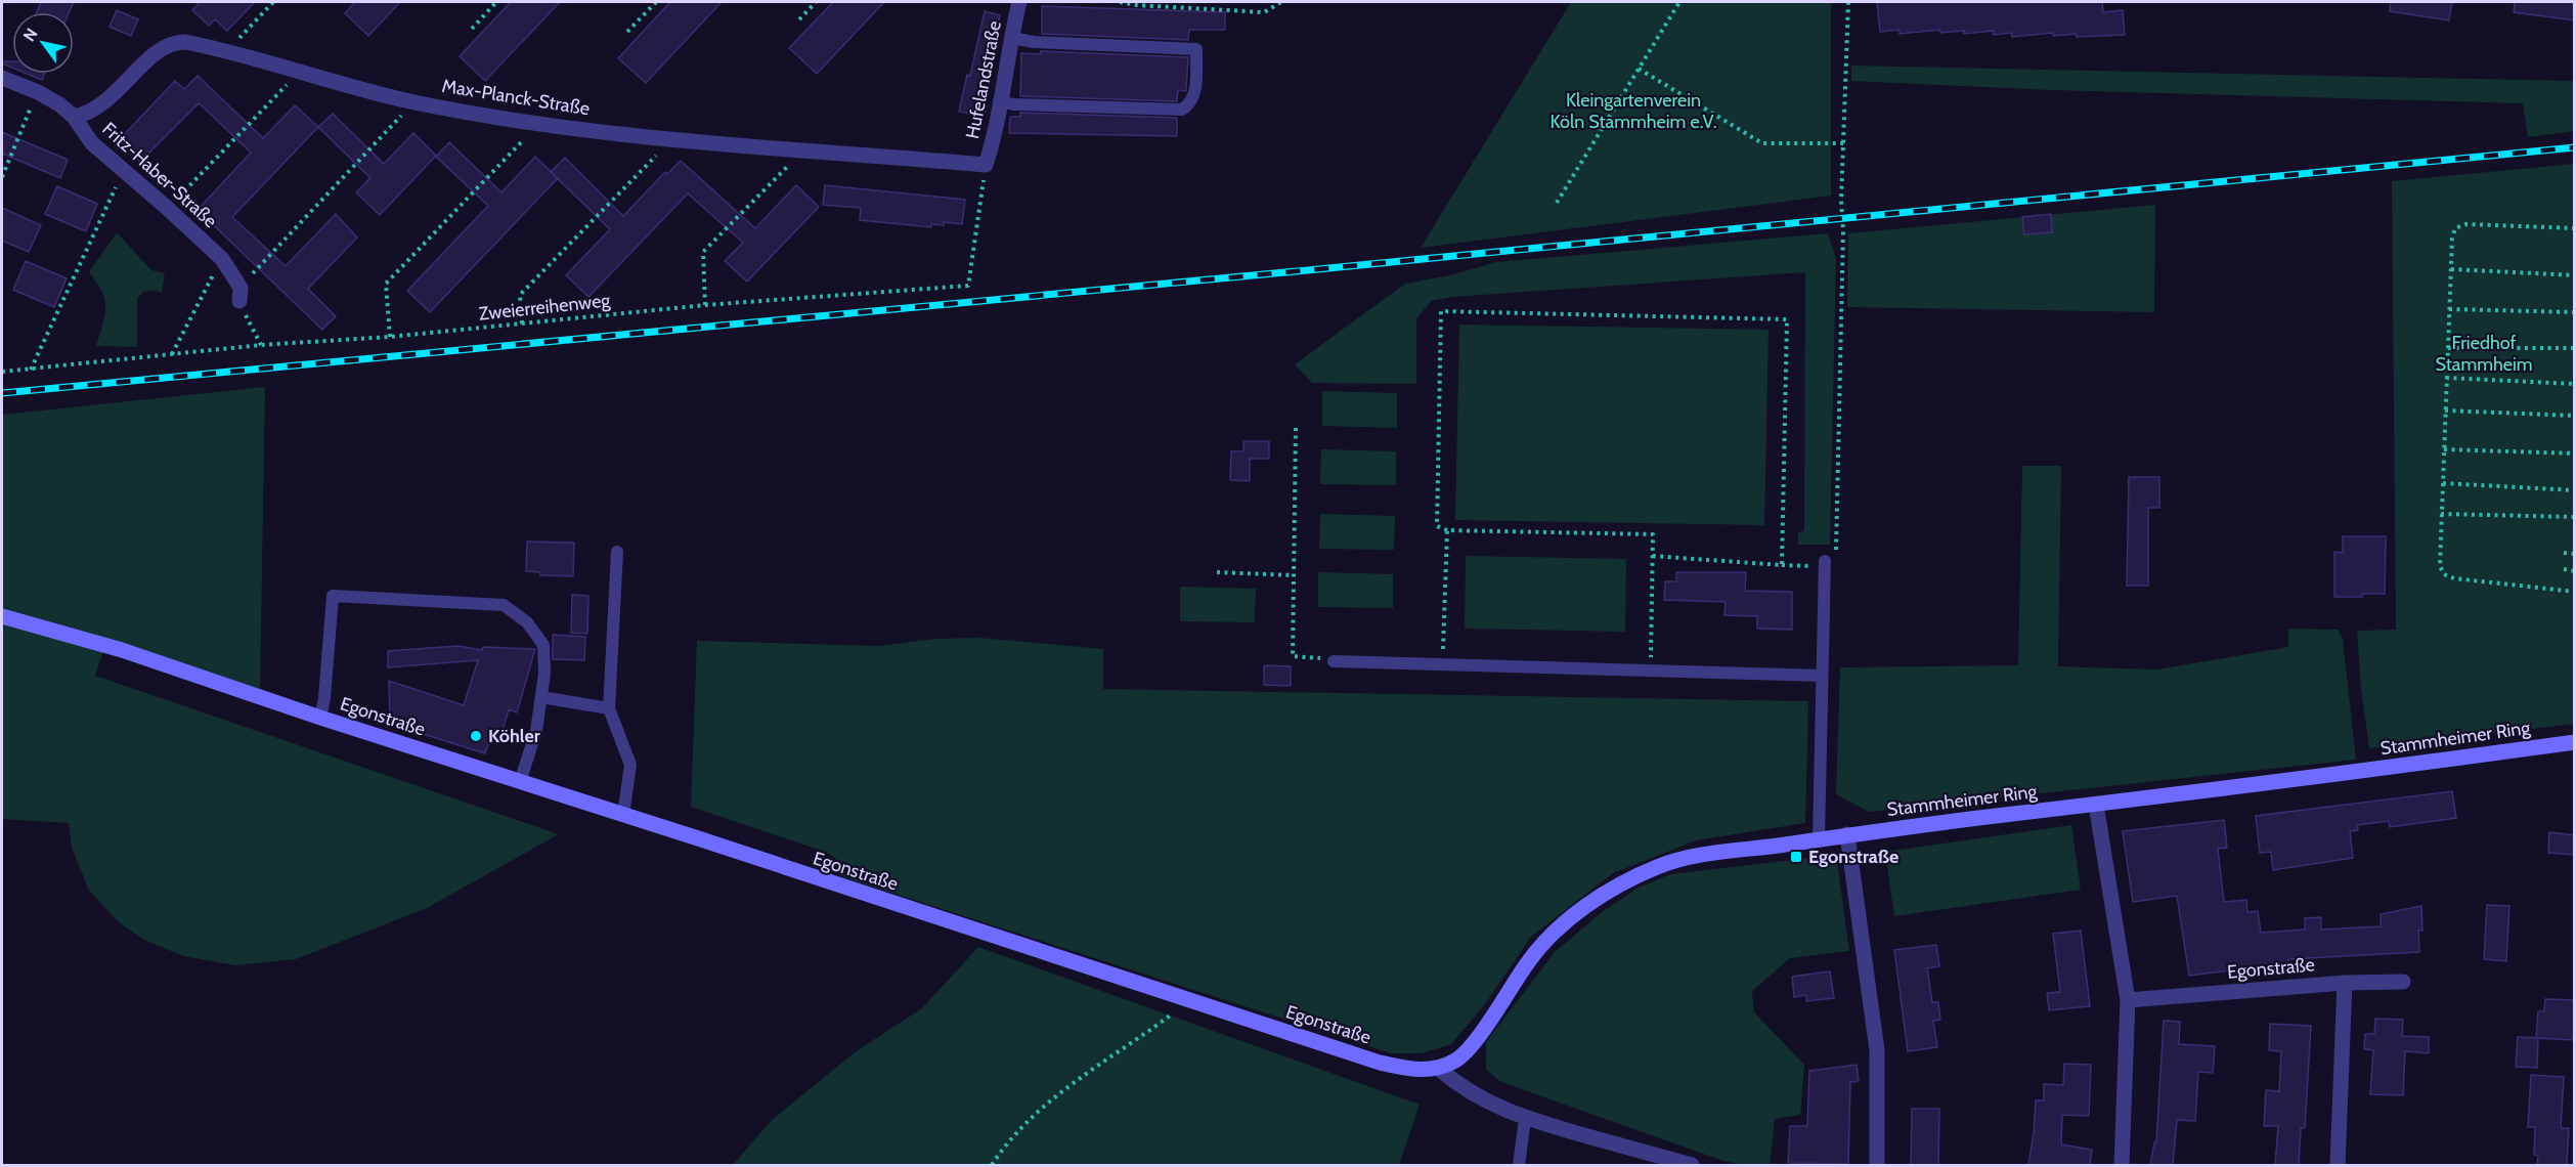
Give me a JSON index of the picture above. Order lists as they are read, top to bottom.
{
  "streets": {
    "street": [
      "Hufelandstraße",
      "Max-Planck-Straße",
      "Fritz-Haber-Straße",
      "Egonstraße",
      "Stammheimer Ring"
    ],
    "path": ["Zweierreihenweg"]
  },
  "crossings": [
    ["Hufelandstraße", "Max-Planck-Straße"],
    ["Hufelandstraße", "Zweierreihenweg"],
    ["Max-Planck-Straße", "Fritz-Haber-Straße"],
    ["Max-Planck-Straße", "Zweierreihenweg"],
    ["Egonstraße", "Stammheimer Ring"]
  ],
  "parks": ["Kleingartenverein Köln Stammheim e.V.", "Friedhof Stammheim"],
  "places": {
    "other": ["Köhler"],
    "transit": ["Egonstraße"]
  },
  "north": "top left"
}
